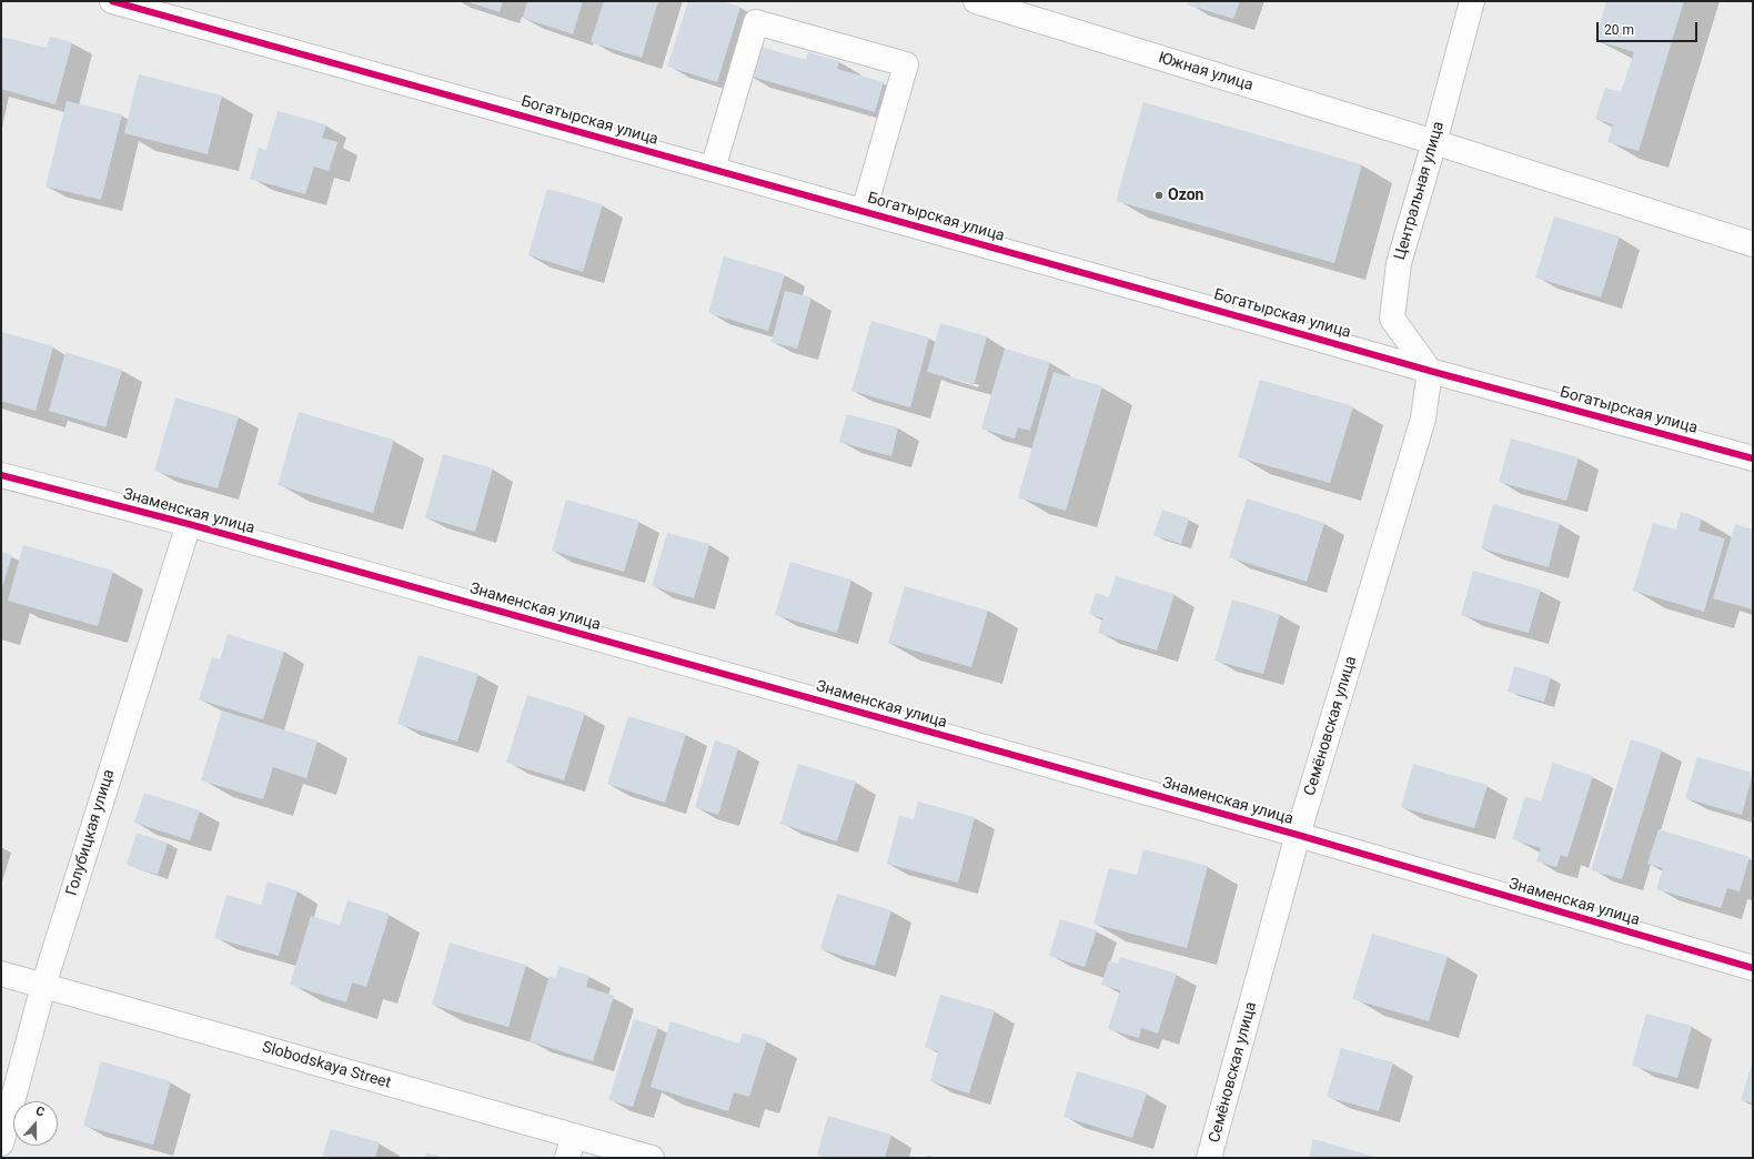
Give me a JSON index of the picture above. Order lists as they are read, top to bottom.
{
  "streets": {
    "street": [
      "Южная улица",
      "Богатырская улица",
      "Центральная улица",
      "Знаменская улица",
      "Семёновская улица",
      "Голубицкая улица",
      "Slobodskaya Street"
    ]
  },
  "crossings": [
    ["Южная улица", "Центральная улица"],
    ["Богатырская улица", "Центральная улица"],
    ["Богатырская улица", "Семёновская улица"],
    ["Центральная улица", "Семёновская улица"],
    ["Знаменская улица", "Семёновская улица"],
    ["Знаменская улица", "Голубицкая улица"],
    ["Голубицкая улица", "Slobodskaya Street"]
  ],
  "places": ["Ozon"],
  "scale_bar": "20 m",
  "north": "top"
}
